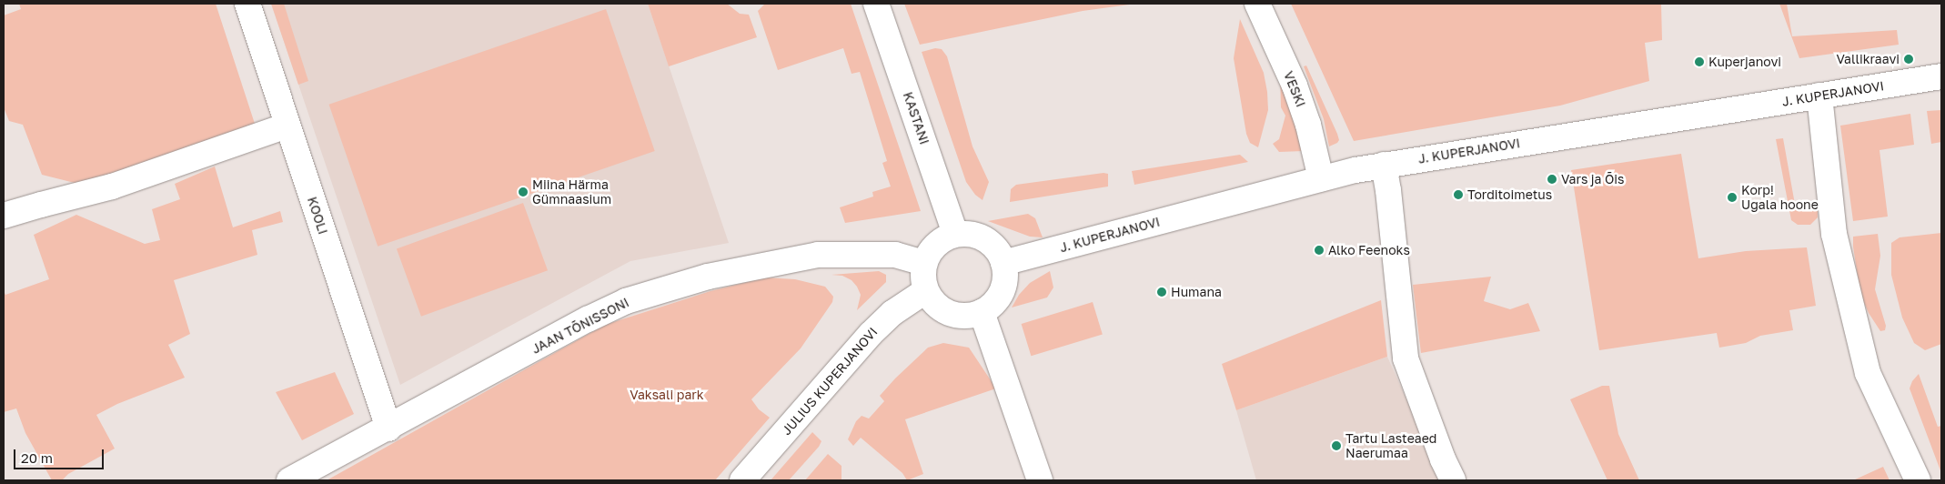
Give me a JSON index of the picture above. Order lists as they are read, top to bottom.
{
  "streets": {
    "street": [
      "VESKI",
      "J. KUPERJANOVI",
      "KASTANI",
      "KOOLI",
      "JAAN TÕNISSONI",
      "JULIUS KUPERJANOVI"
    ]
  },
  "crossings": [
    ["VESKI", "J. KUPERJANOVI"],
    ["J. KUPERJANOVI", "KASTANI"],
    ["J. KUPERJANOVI", "JAAN TÕNISSONI"],
    ["J. KUPERJANOVI", "JULIUS KUPERJANOVI"],
    ["KASTANI", "JAAN TÕNISSONI"],
    ["KASTANI", "JULIUS KUPERJANOVI"],
    ["KOOLI", "JAAN TÕNISSONI"],
    ["JAAN TÕNISSONI", "JULIUS KUPERJANOVI"]
  ],
  "parks": ["Vaksali park"],
  "places": [
    "Vallikraavi",
    "Kuperjanovi",
    "Vars ja Õis",
    "Miina Härma Gümnaasium",
    "Torditoimetus",
    "Korp! Ugala hoone",
    "Alko Feenoks",
    "Humana",
    "Tartu Lasteaed Naerumaa"
  ],
  "scale_bar": "20 m"
}
